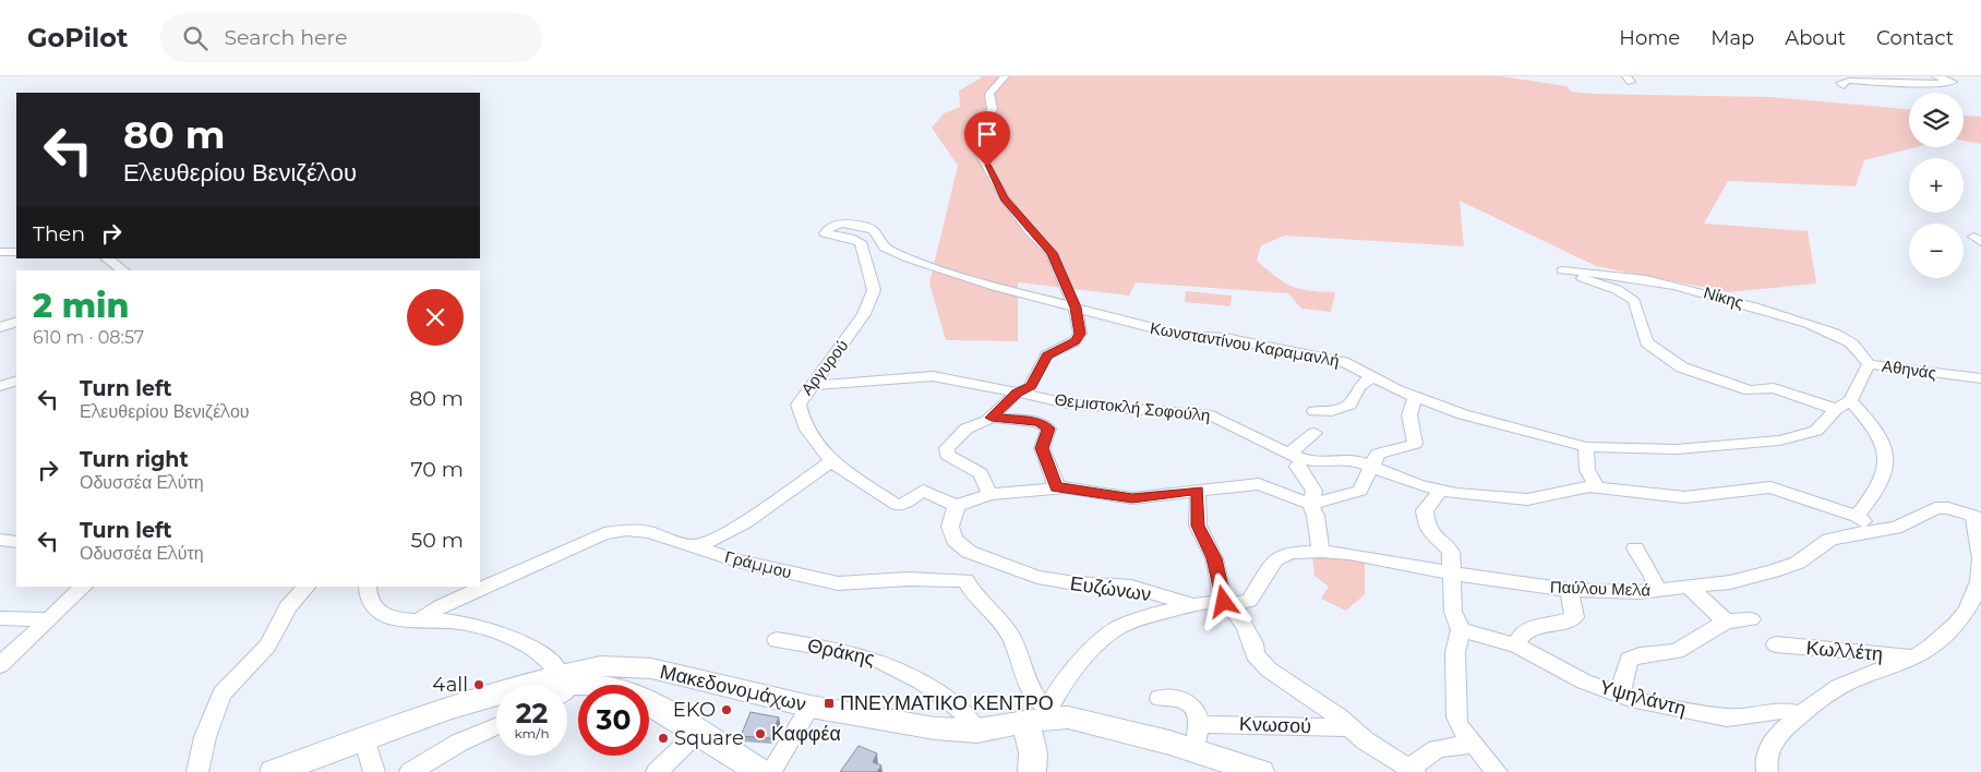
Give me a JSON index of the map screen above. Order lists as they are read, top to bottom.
{
  "streets": {
    "main road": ["Μακεδονομάχων"],
    "street": [
      "Νίκης",
      "Κωνσταντίνου Καραμανλή",
      "Αργυρού",
      "Αθηνάς",
      "Θεμιστοκλή Σοφούλη",
      "Γράμμου",
      "Ευζώνων",
      "Παύλου Μελά",
      "Κωλλέτη",
      "Θράκης",
      "Υψηλάντη",
      "Κνωσού"
    ]
  },
  "crossings": [
    ["Νίκης", "Κωνσταντίνου Καραμανλή"],
    ["Νίκης", "Αθηνάς"],
    ["Κωνσταντίνου Καραμανλή", "Αργυρού"],
    ["Κωνσταντίνου Καραμανλή", "Αθηνάς"],
    ["Αργυρού", "Θεμιστοκλή Σοφούλη"],
    ["Γράμμου", "Μακεδονομάχων"],
    ["Ευζώνων", "Παύλου Μελά"],
    ["Θράκης", "Μακεδονομάχων"],
    ["Μακεδονομάχων", "Κνωσού"]
  ],
  "places": {
    "other": [
      "4all",
      "EKO",
      "Καφφέα",
      "Square"
    ],
    "transit": ["ΠΝΕΥΜΑΤΙΚΟ ΚΕΝΤΡΟ"]
  },
  "page": {
    "header": "GoPilot",
    "search": "Search here",
    "nav": [
      "Home",
      "Map",
      "About",
      "Contact"
    ],
    "map_buttons": ["+", "−"],
    "turn": ["80 m", "Ελευθερίου Βενιζέλου"],
    "then": "Then",
    "heading": ["2 min", "610 m · 08:57"],
    "list": [
      {
        "name": "Turn left",
        "note": "Ελευθερίου Βενιζέλου",
        "value": "80 m"
      },
      {
        "name": "Turn right",
        "note": "Οδυσσέα Ελύτη",
        "value": "70 m"
      },
      {
        "name": "Turn left",
        "note": "Οδυσσέα Ελύτη",
        "value": "50 m"
      }
    ],
    "speed": "22 km/h",
    "limit": "30"
  }
}
